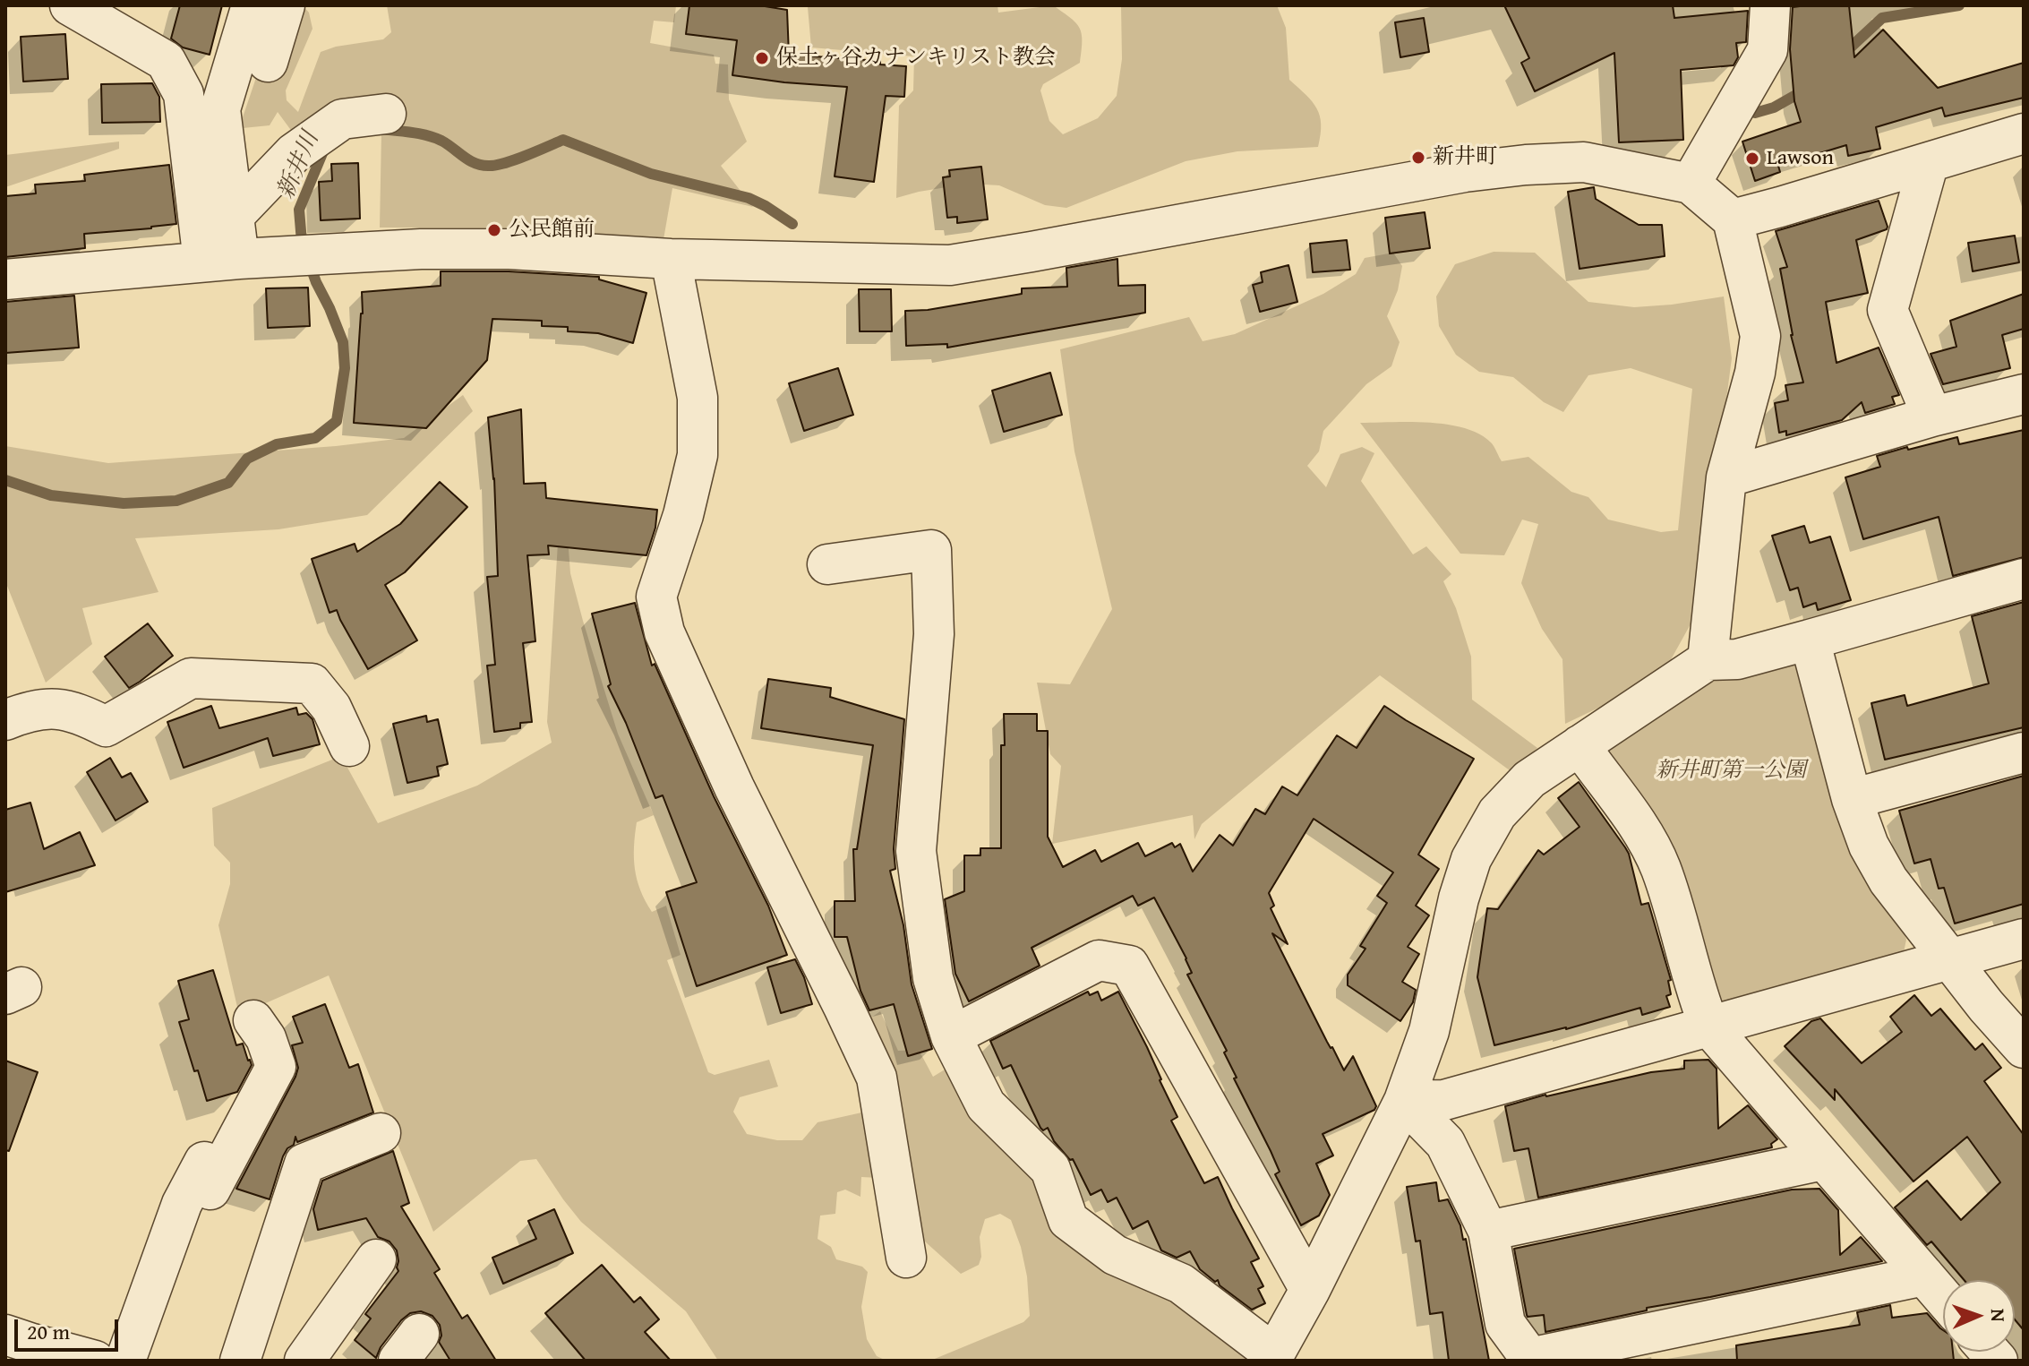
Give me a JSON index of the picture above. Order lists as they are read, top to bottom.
{
  "water": ["新井川"],
  "parks": ["新井町第一公園"],
  "places": [
    "保土ヶ谷カナンキリスト教会",
    "新井町",
    "Lawson",
    "公民館前"
  ],
  "scale_bar": "20 m",
  "north": "right"
}
